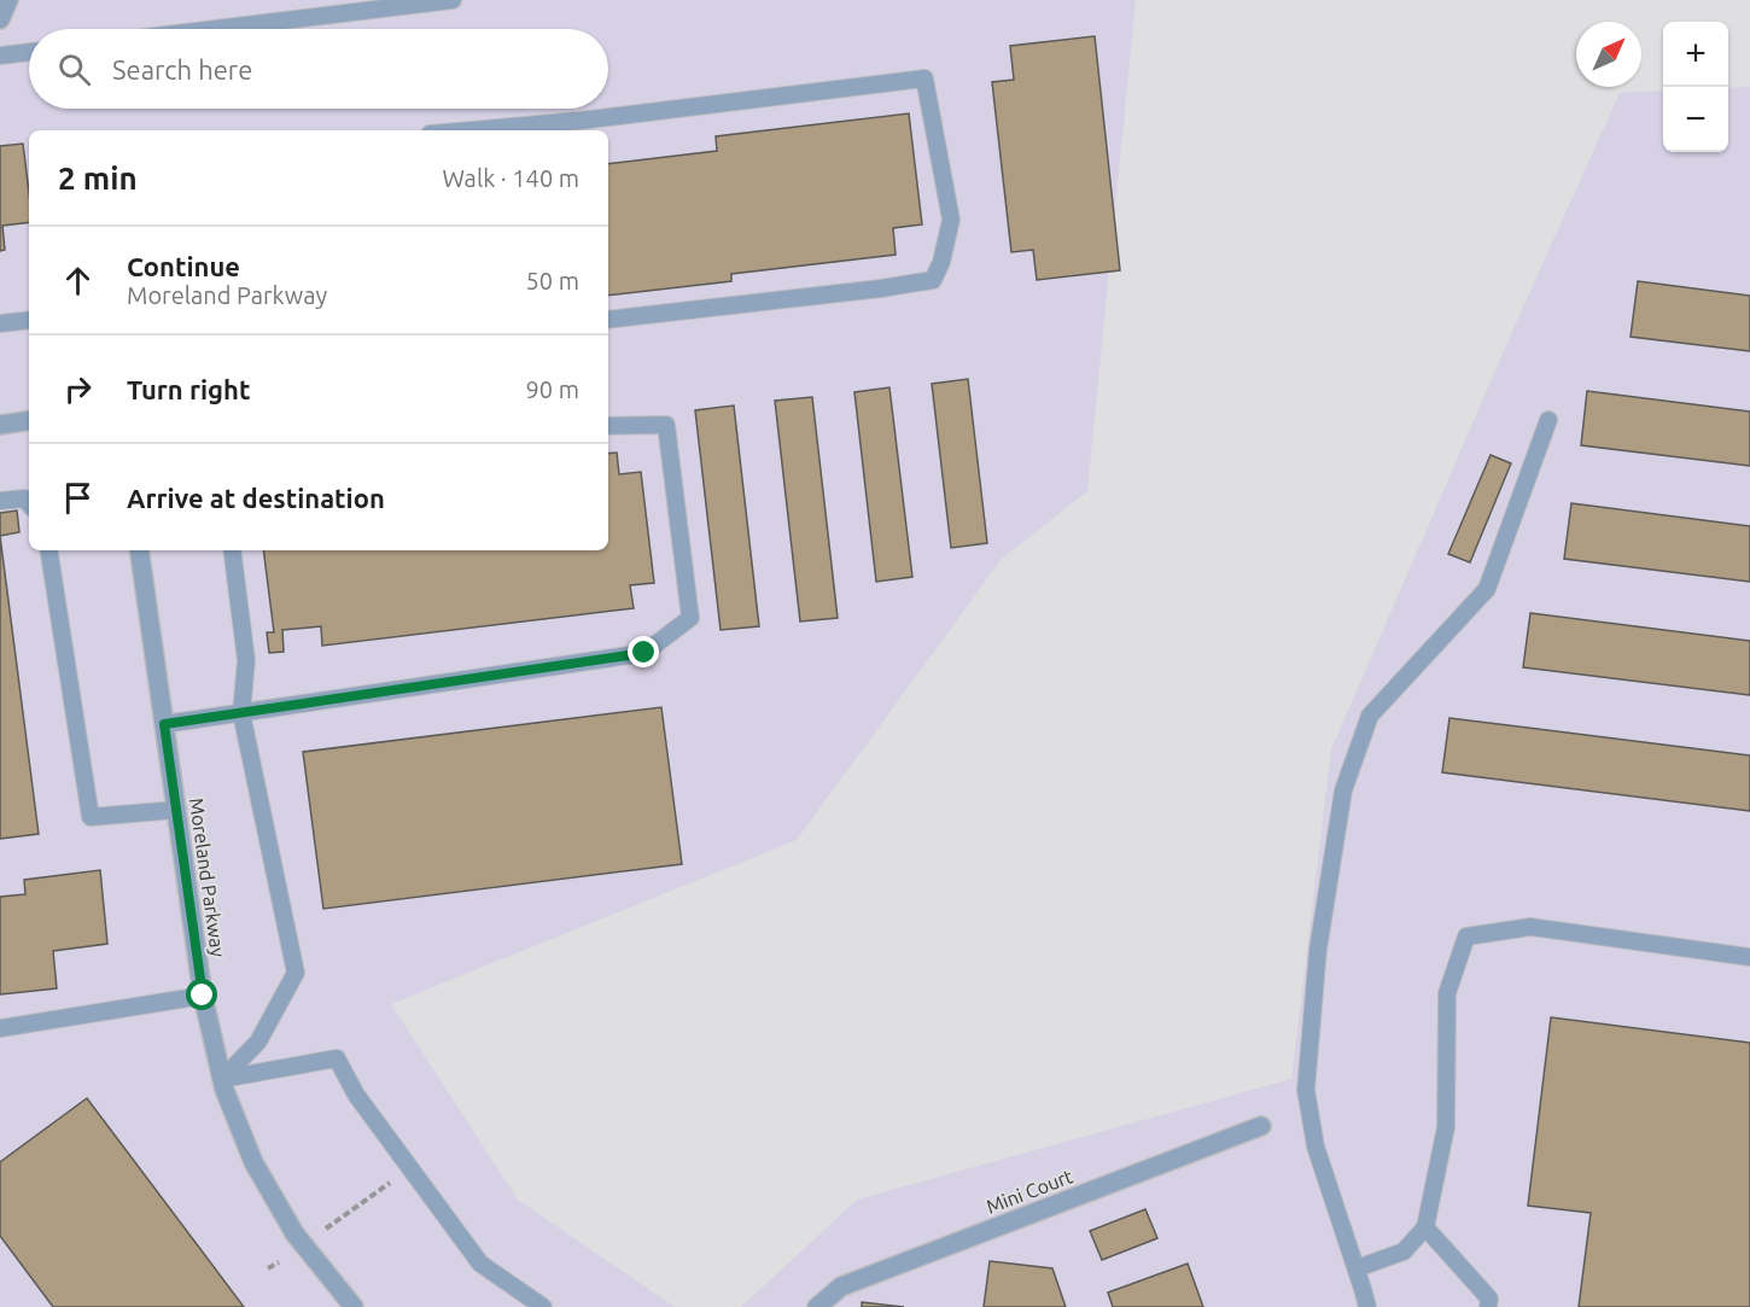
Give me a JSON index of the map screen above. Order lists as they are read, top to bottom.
{
  "streets": {
    "street": ["Moreland Parkway", "Mini Court"]
  },
  "north": "top right",
  "page": {
    "map_buttons": ["+", "−"],
    "search": "Search here",
    "heading": ["2 min", "Walk · 140 m"],
    "list": [
      ["Continue", "Moreland Parkway", "50 m"],
      ["Turn right", "90 m"],
      "Arrive at destination"
    ]
  }
}
